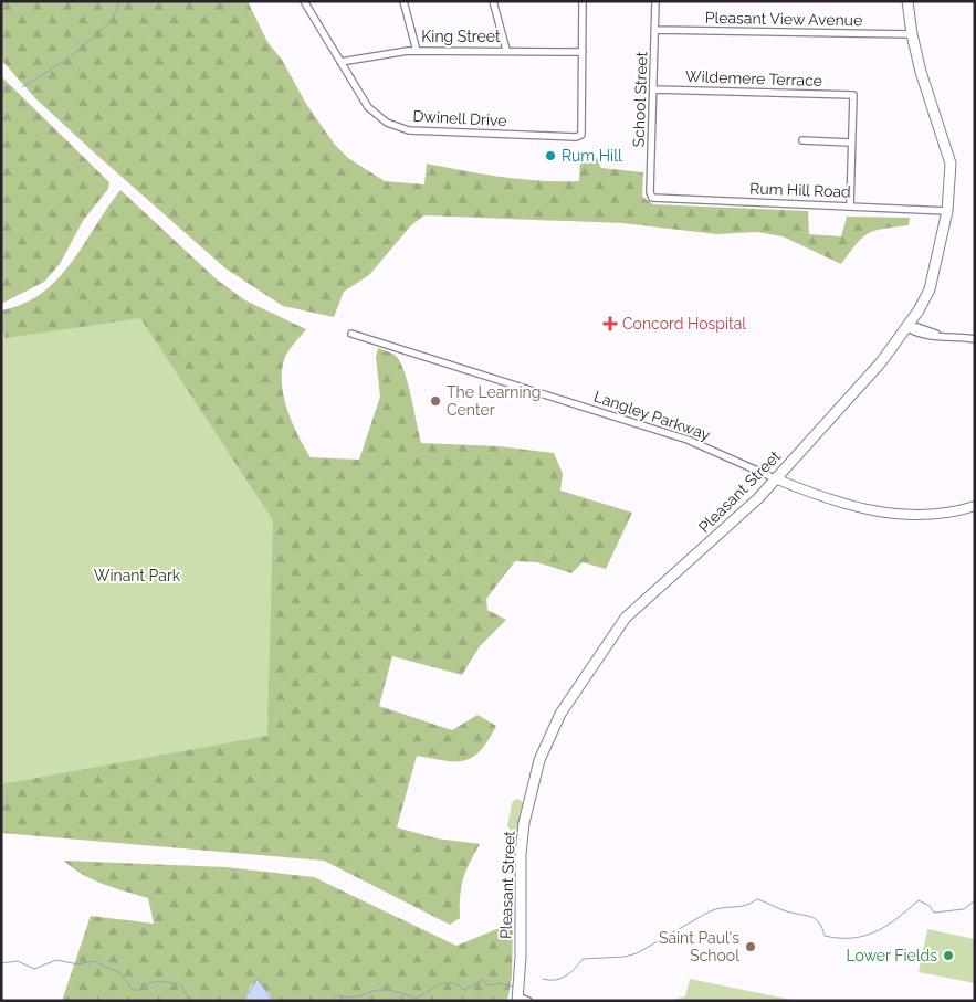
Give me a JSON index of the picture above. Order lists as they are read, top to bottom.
{
  "streets": {
    "main road": ["Pleasant Street"],
    "street": [
      "Pleasant View Avenue",
      "King Street",
      "Wildemere Terrace",
      "School Street",
      "Dwinell Drive",
      "Rum Hill Road",
      "Langley Parkway"
    ]
  },
  "crossings": [
    ["Pleasant View Avenue", "School Street"],
    ["Pleasant View Avenue", "Pleasant Street"],
    ["King Street", "Dwinell Drive"],
    ["Wildemere Terrace", "School Street"],
    ["School Street", "Rum Hill Road"],
    ["Rum Hill Road", "Pleasant Street"],
    ["Langley Parkway", "Pleasant Street"]
  ],
  "parks": ["Winant Park"],
  "places": {
    "other": [
      "Rum Hill",
      "The Learning Center",
      "Saint Paul's School",
      "Lower Fields"
    ],
    "health": ["Concord Hospital"]
  }
}
